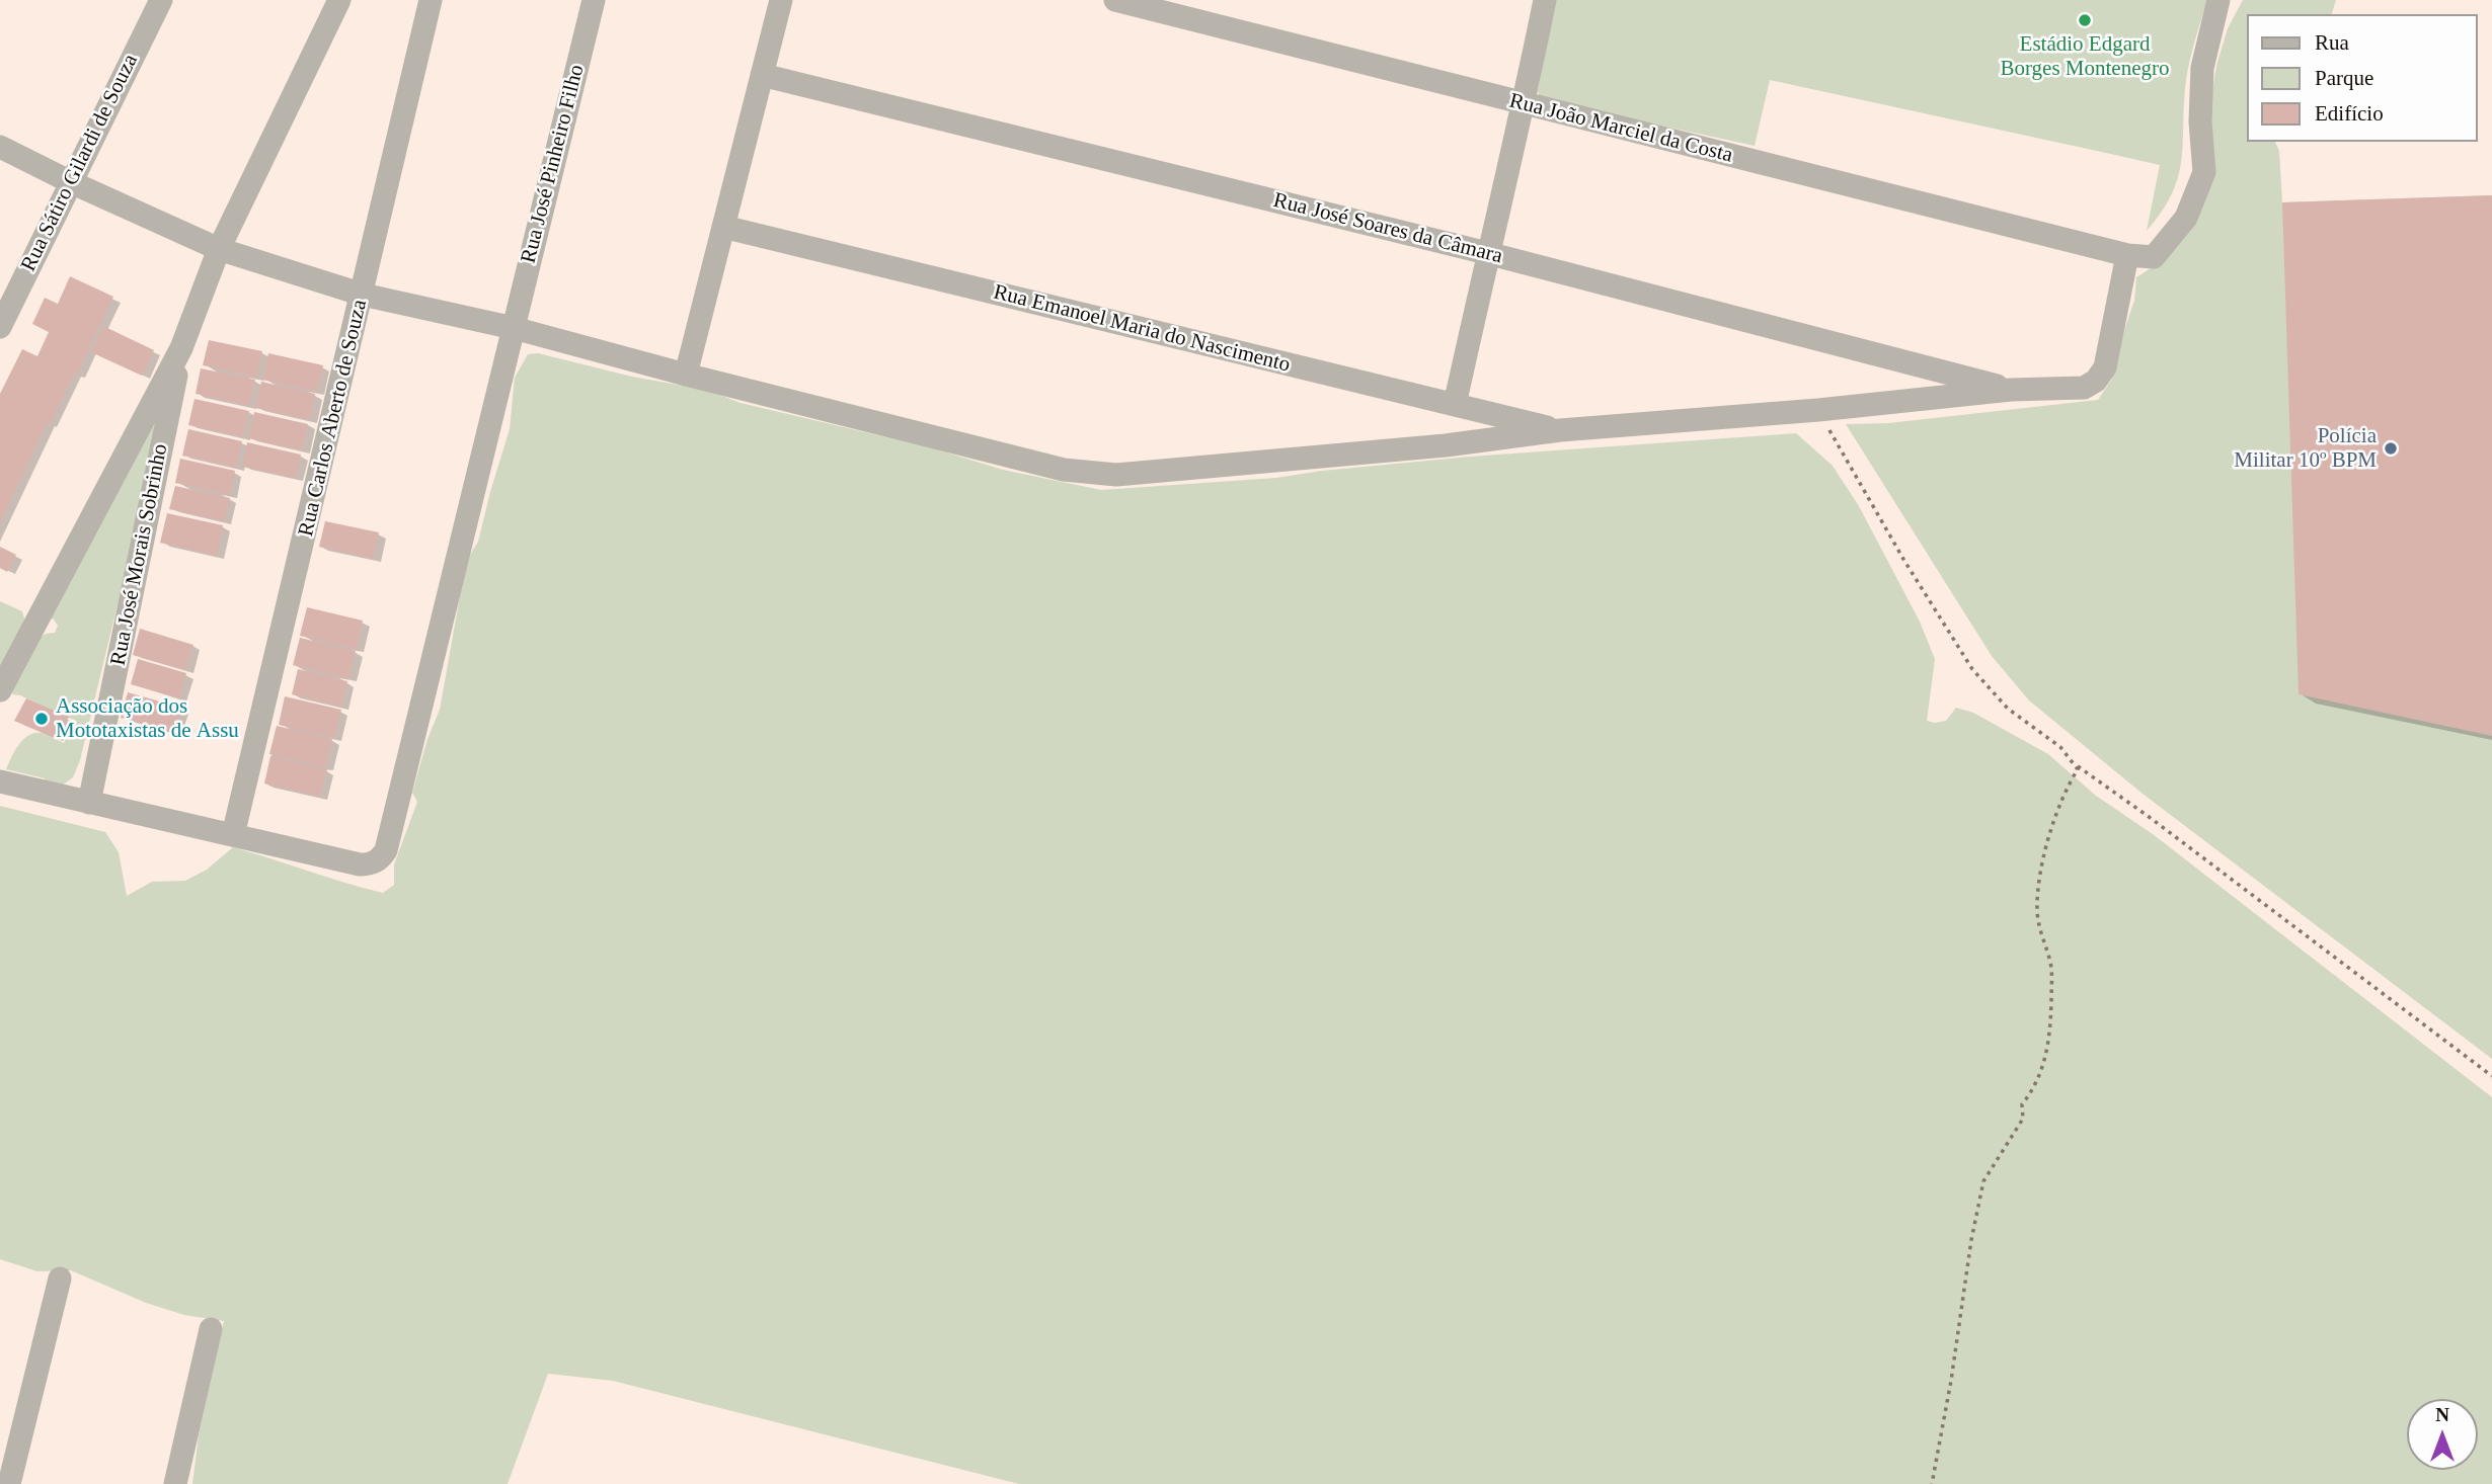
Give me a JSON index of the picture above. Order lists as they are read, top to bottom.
{
  "streets": {
    "street": [
      "Rua João Marciel da Costa",
      "Rua Sátiro Gilardi de Souza",
      "Rua José Pinheiro Filho",
      "Rua José Soares da Câmara",
      "Rua Emanoel Maria do Nascimento",
      "Rua Carlos Aberto de Souza",
      "Rua José Morais Sobrinho"
    ]
  },
  "crossings": [
    ["Rua José Pinheiro Filho", "Rua Carlos Aberto de Souza"],
    ["Rua José Pinheiro Filho", "Rua José Morais Sobrinho"]
  ],
  "places": ["Estádio Edgard Borges Montenegro", "Polícia Militar 10º BPM", "Associação dos Mototaxistas de Assu"],
  "legend": ["Rua", "Parque", "Edifício"],
  "north": "top"
}
